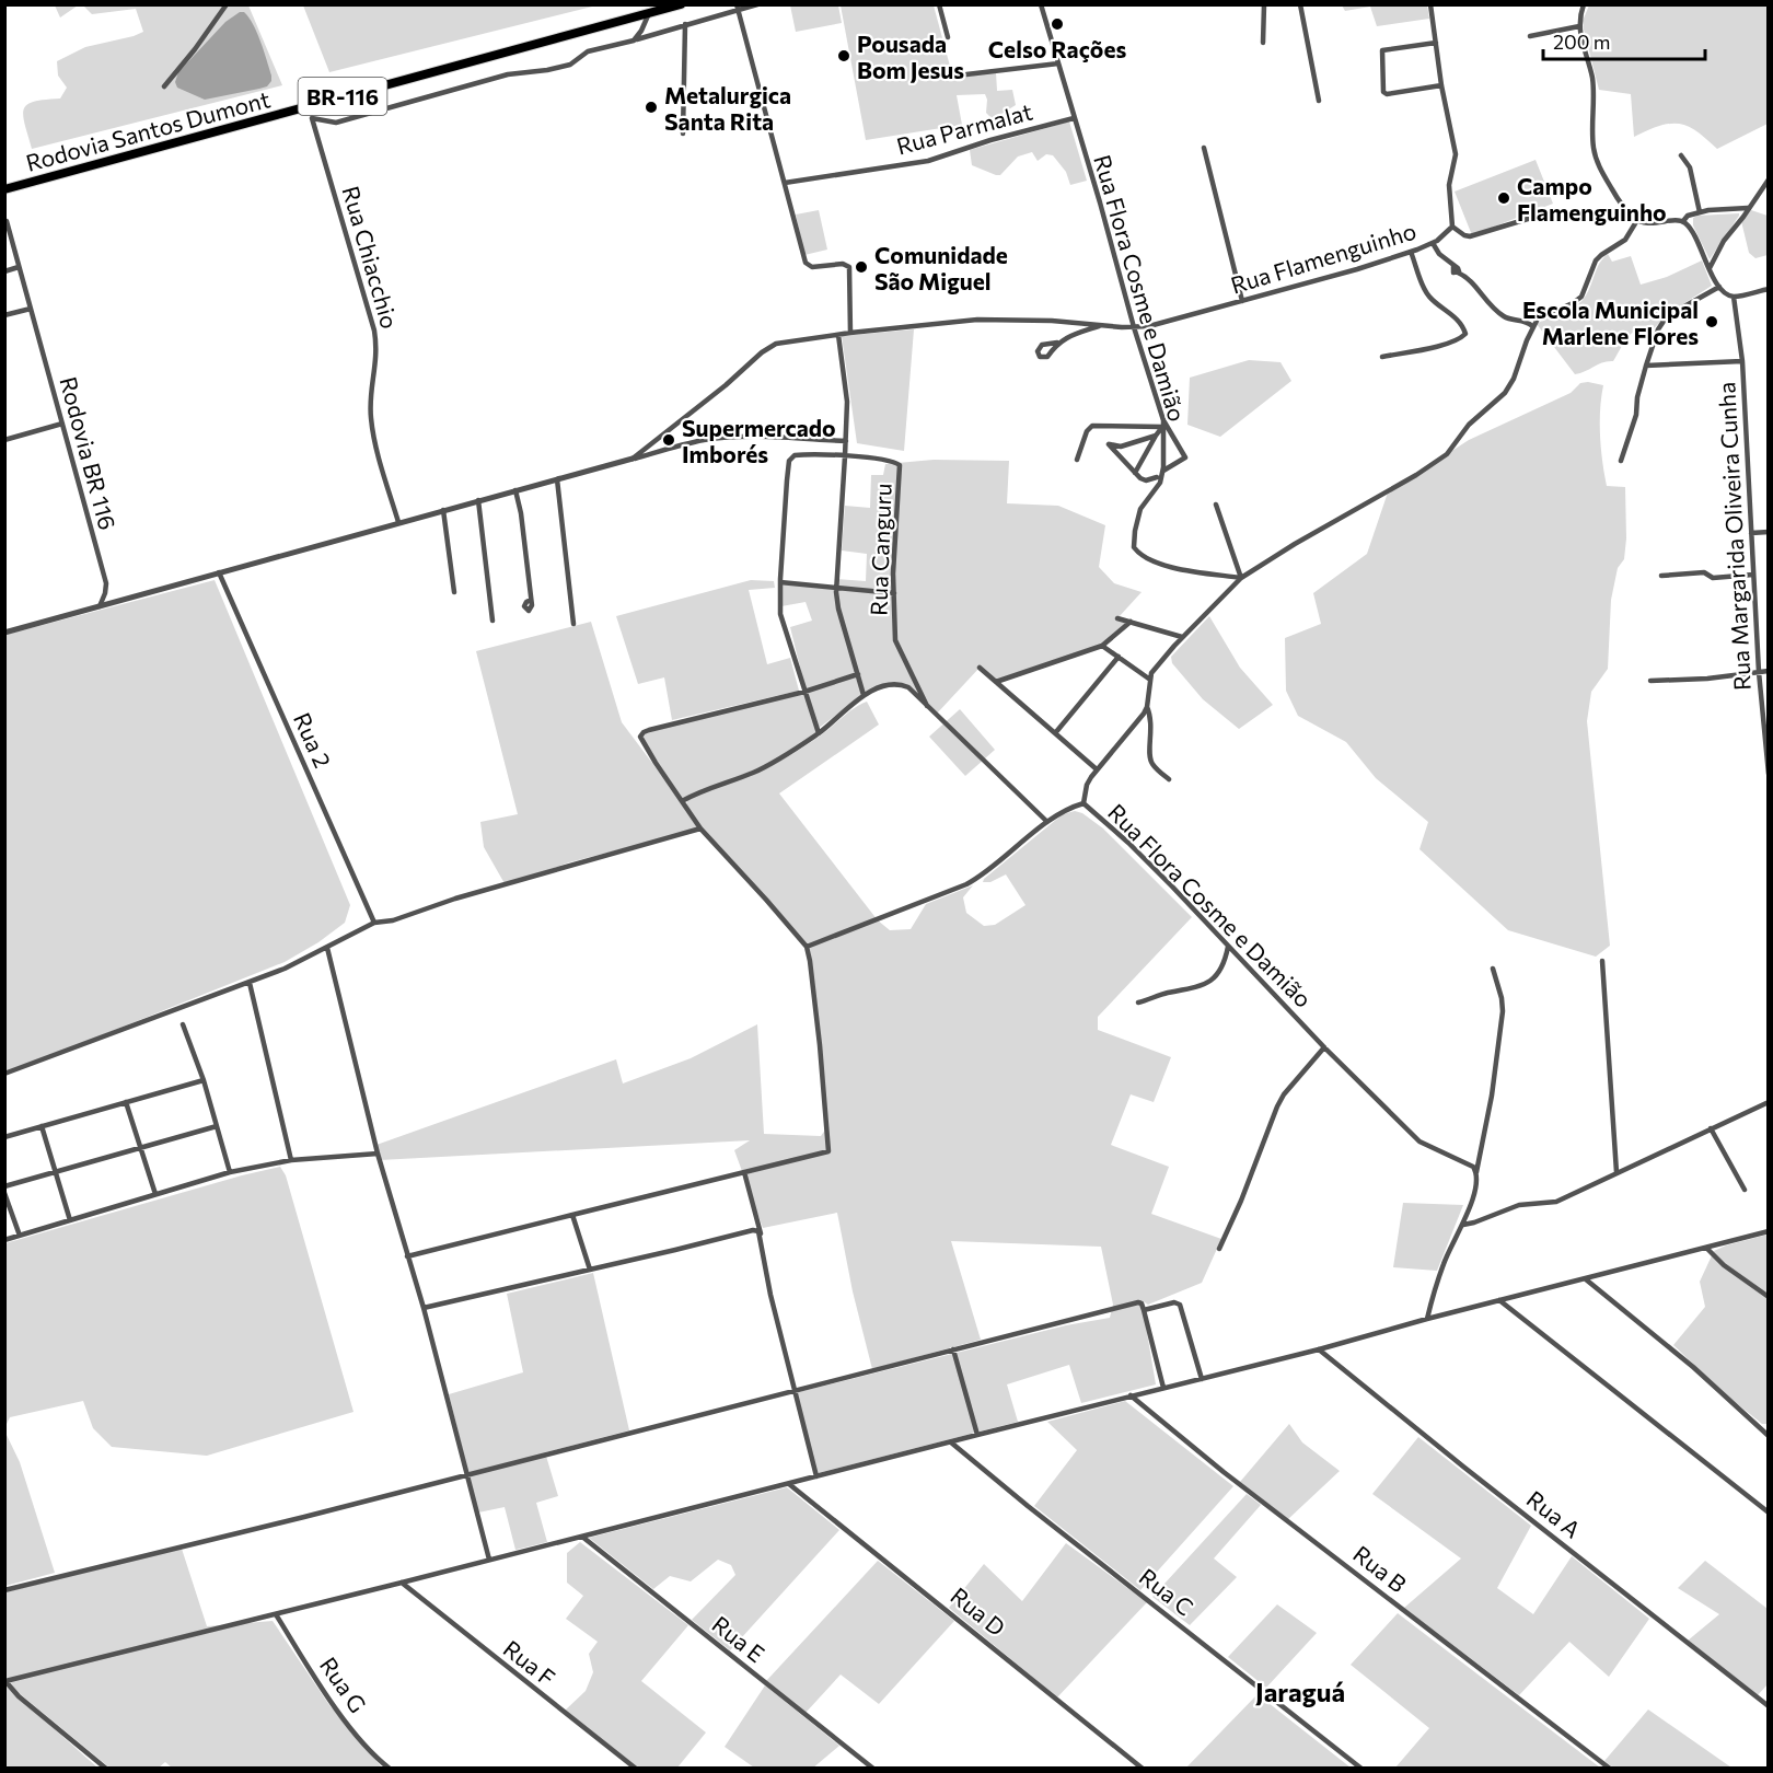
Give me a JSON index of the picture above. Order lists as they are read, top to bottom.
{
  "streets": {
    "highway": ["BR-116", "Rodovia Santos Dumont"],
    "street": [
      "Rua Parmalat",
      "Rua Chiacchio",
      "Rua Flamenguinho",
      "Rua Flora Cosme e Damião",
      "Rodovia BR 116",
      "Rua Margarida Oliveira Cunha",
      "Rua Canguru",
      "Rua 2",
      "Rua A",
      "Rua B",
      "Rua C",
      "Rua D",
      "Rua E",
      "Rua F",
      "Rua G"
    ]
  },
  "crossings": [
    ["Rua Parmalat", "Rua Flora Cosme e Damião"],
    ["Rua Flamenguinho", "Rua Flora Cosme e Damião"]
  ],
  "districts": ["Jaraguá"],
  "places": [
    "Celso Rações",
    "Pousada Bom Jesus",
    "Metalurgica Santa Rita",
    "Campo Flamenguinho",
    "Comunidade São Miguel",
    "Escola Municipal Marlene Flores",
    "Supermercado Imborés"
  ],
  "scale_bar": "200 m"
}
